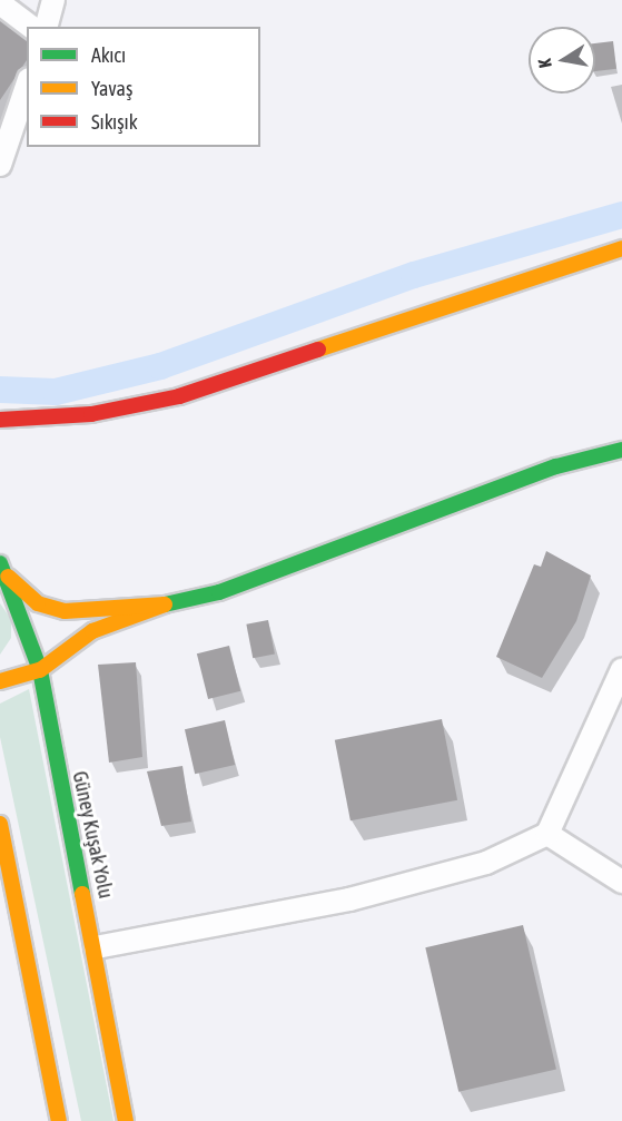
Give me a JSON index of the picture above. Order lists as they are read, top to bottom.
{
  "streets": {
    "main road": ["Güney Kuşak Yolu"]
  },
  "legend": ["Akıcı", "Yavaş", "Sıkışık"],
  "north": "left"
}
